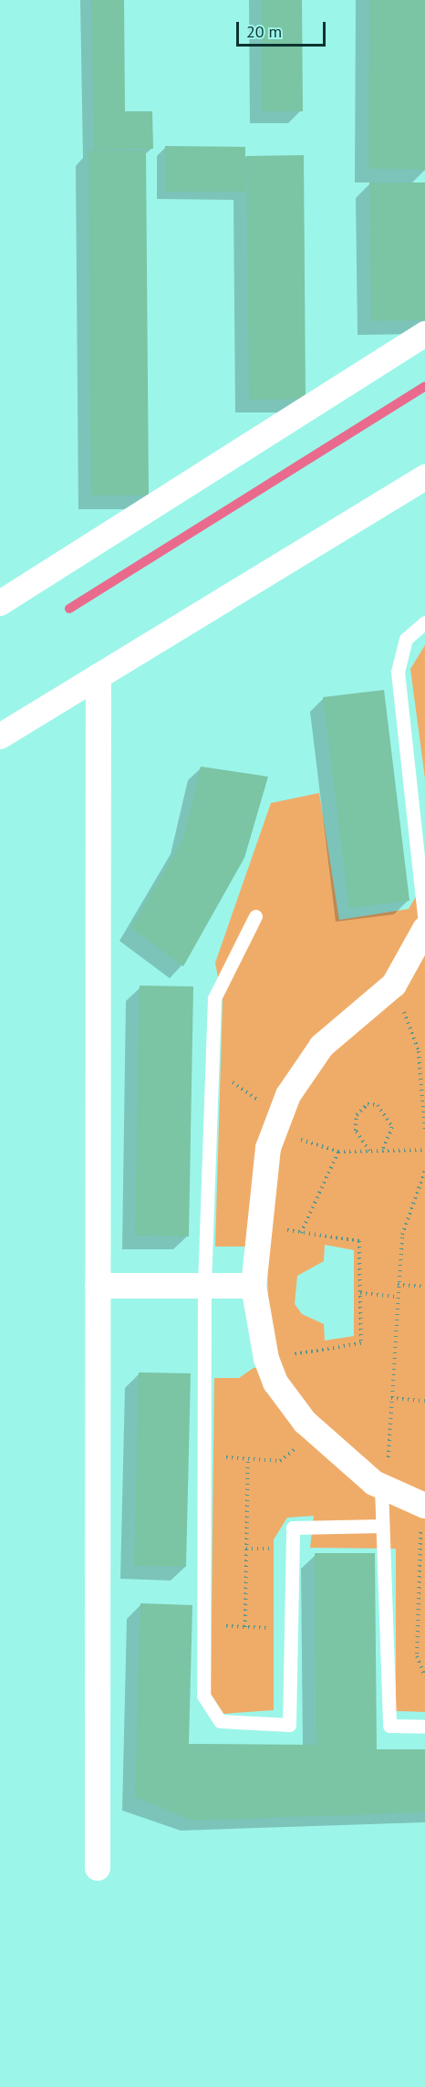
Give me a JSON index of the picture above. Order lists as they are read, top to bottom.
{
  "scale_bar": "20 m"
}
